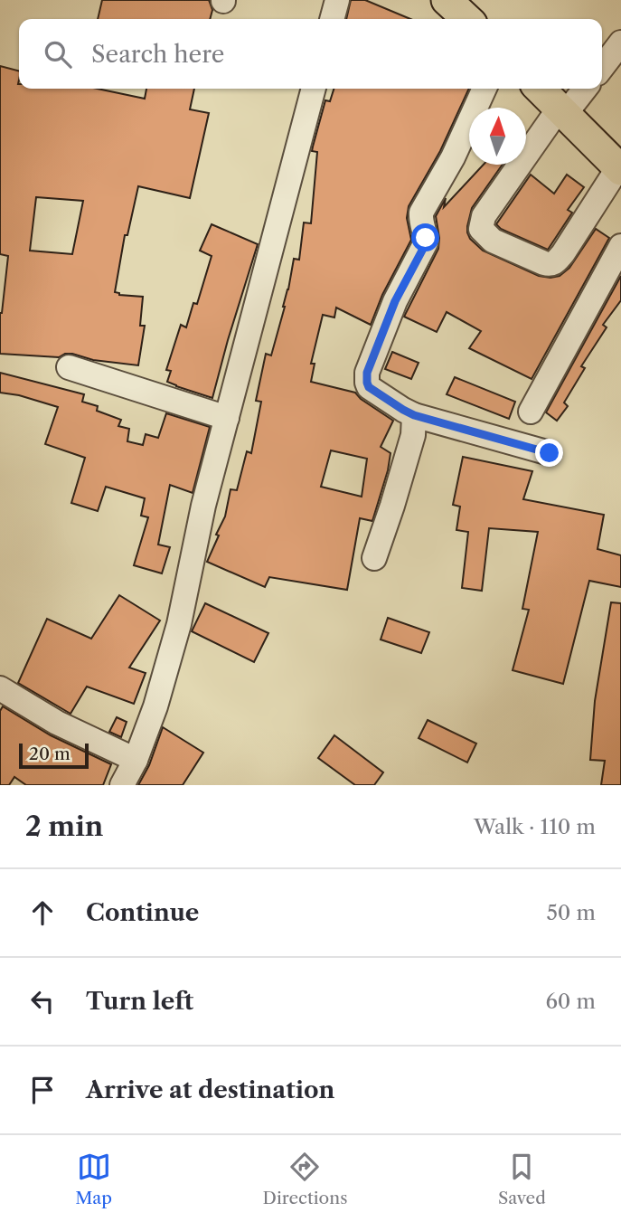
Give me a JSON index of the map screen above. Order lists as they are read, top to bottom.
{
  "scale_bar": "20 m",
  "north": "top",
  "page": {
    "search": "Search here",
    "scale": "20 m",
    "heading": ["2 min", "Walk · 110 m"],
    "list": [
      ["Continue", "50 m"],
      ["Turn left", "60 m"],
      "Arrive at destination"
    ],
    "nav": ["Map", "Directions", "Saved"]
  }
}
